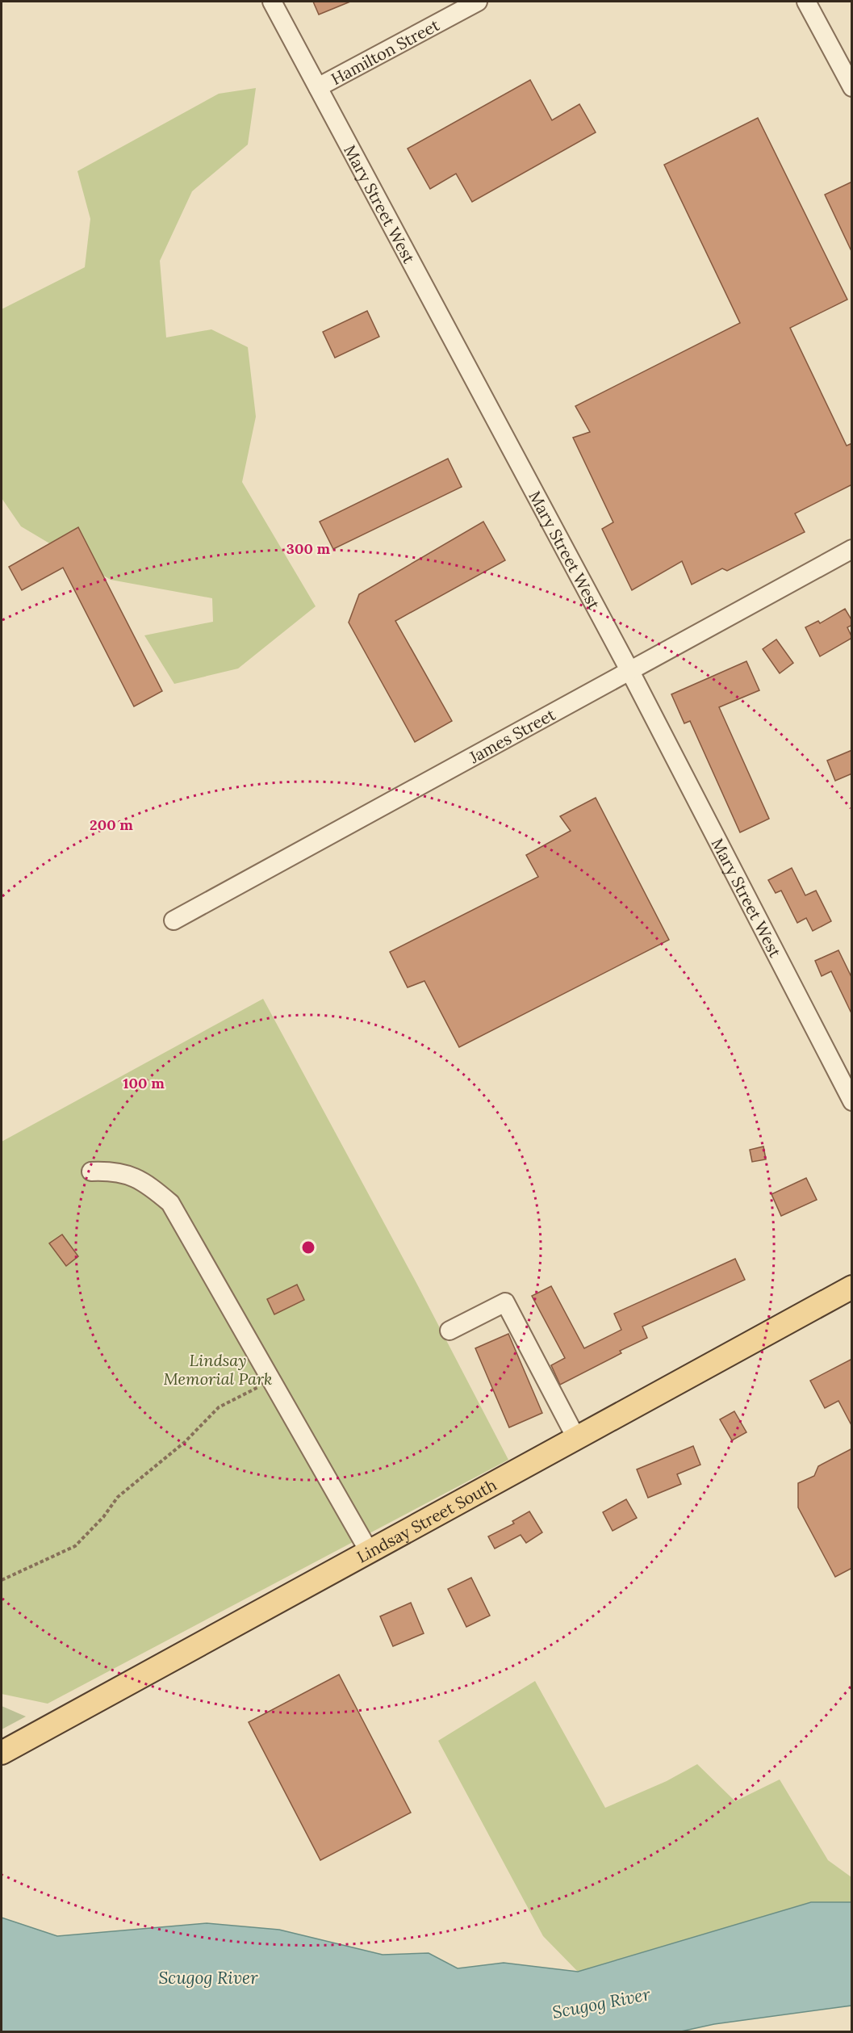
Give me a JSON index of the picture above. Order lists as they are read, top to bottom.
{
  "streets": {
    "main road": ["Lindsay Street South"],
    "street": ["Hamilton Street", "Mary Street West", "James Street"]
  },
  "crossings": [
    ["Hamilton Street", "Mary Street West"],
    ["Mary Street West", "James Street"]
  ],
  "water": ["Scugog River"],
  "parks": ["Lindsay Memorial Park"],
  "rings": ["300 m", "200 m", "100 m"]
}
